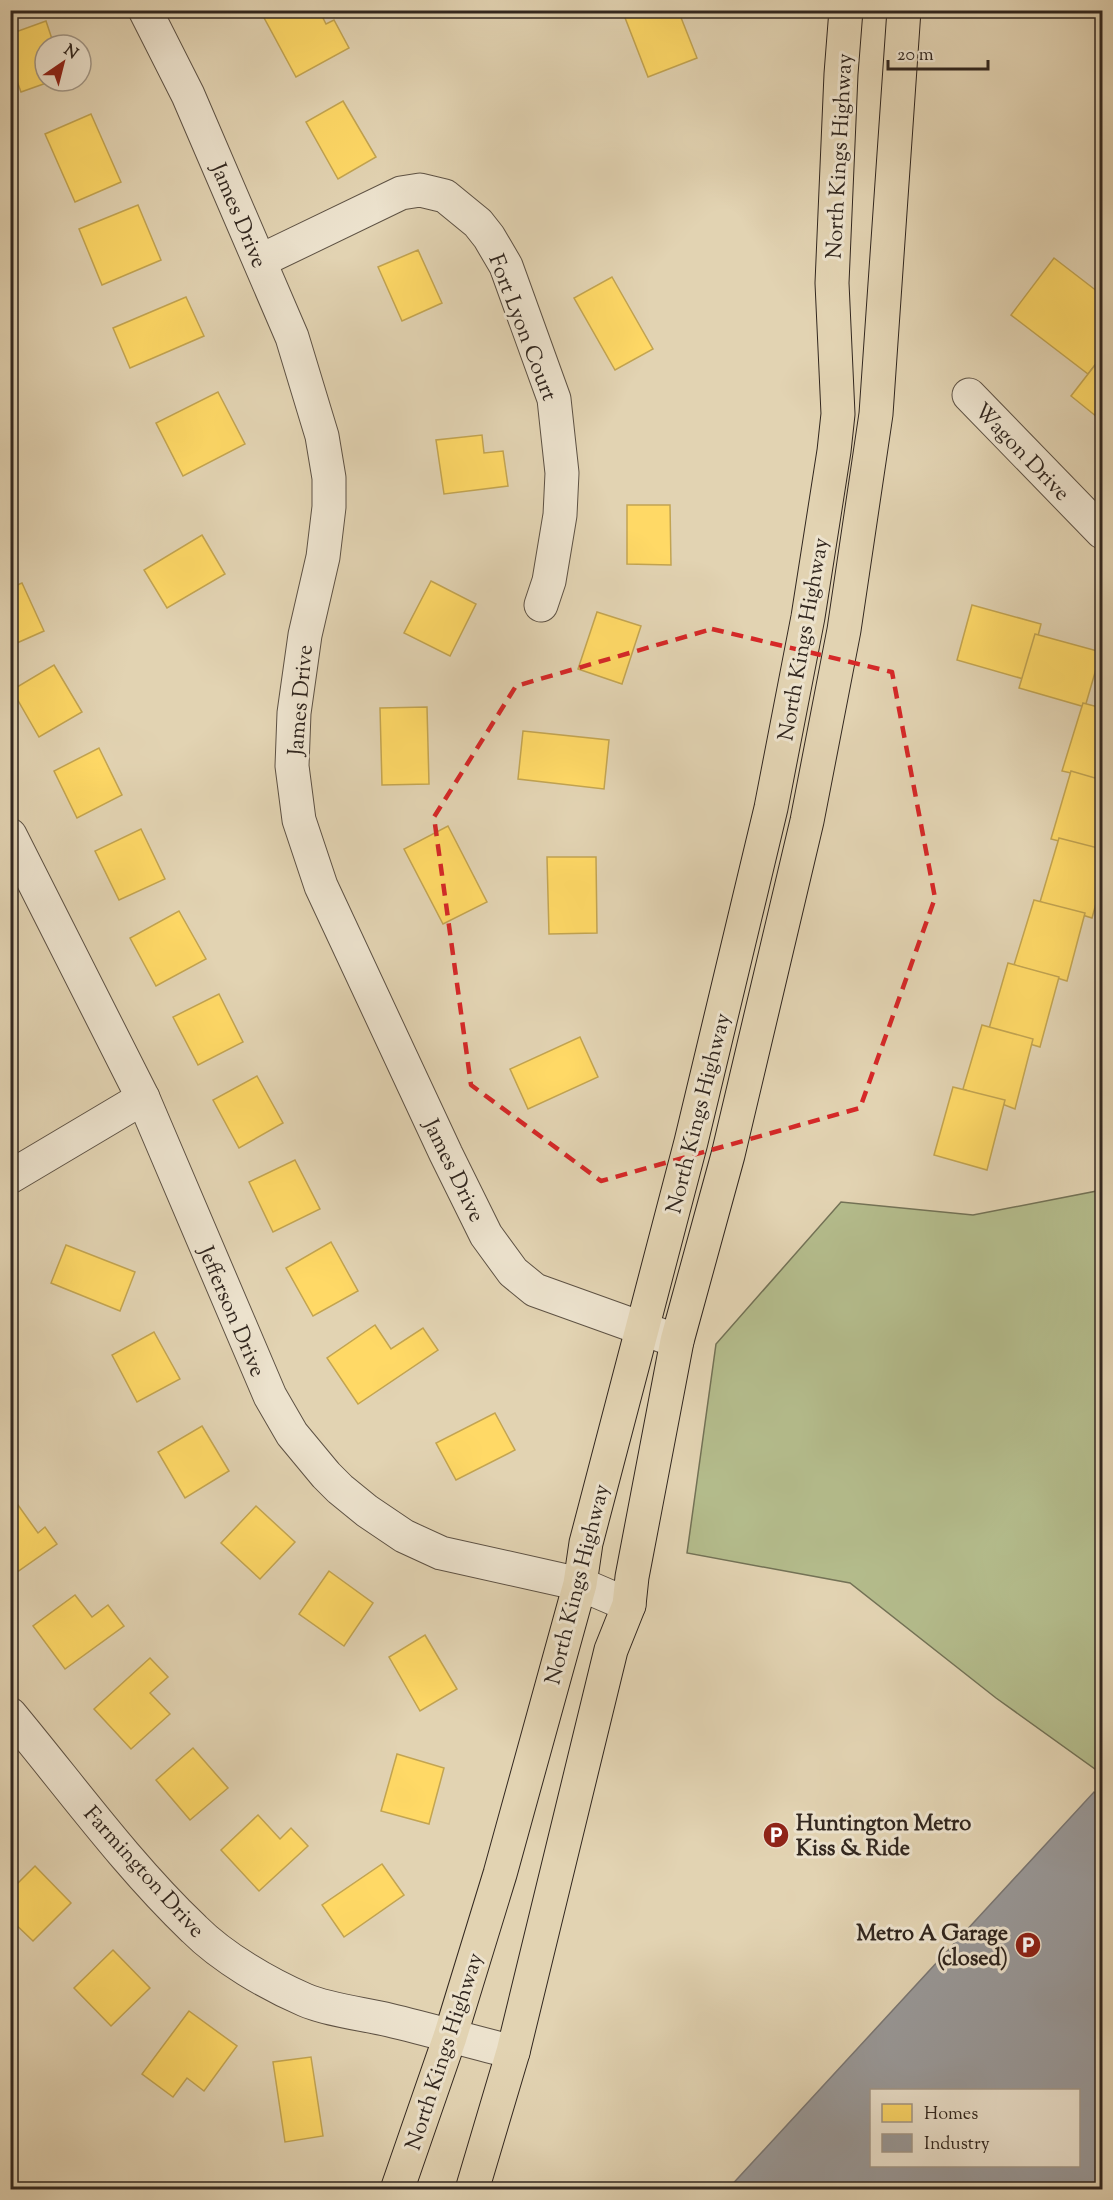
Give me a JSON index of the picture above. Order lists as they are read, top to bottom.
{
  "streets": {
    "main road": ["North Kings Highway"],
    "street": [
      "James Drive",
      "Fort Lyon Court",
      "Wagon Drive",
      "Jefferson Drive",
      "Farmington Drive"
    ]
  },
  "crossings": [
    ["North Kings Highway", "James Drive"],
    ["North Kings Highway", "Jefferson Drive"],
    ["North Kings Highway", "Farmington Drive"],
    ["James Drive", "Fort Lyon Court"]
  ],
  "places": {
    "parking": ["Huntington Metro Kiss & Ride", "Metro A Garage (closed)"]
  },
  "legend": ["Homes", "Industry"],
  "scale_bar": "20 m",
  "north": "top right"
}
